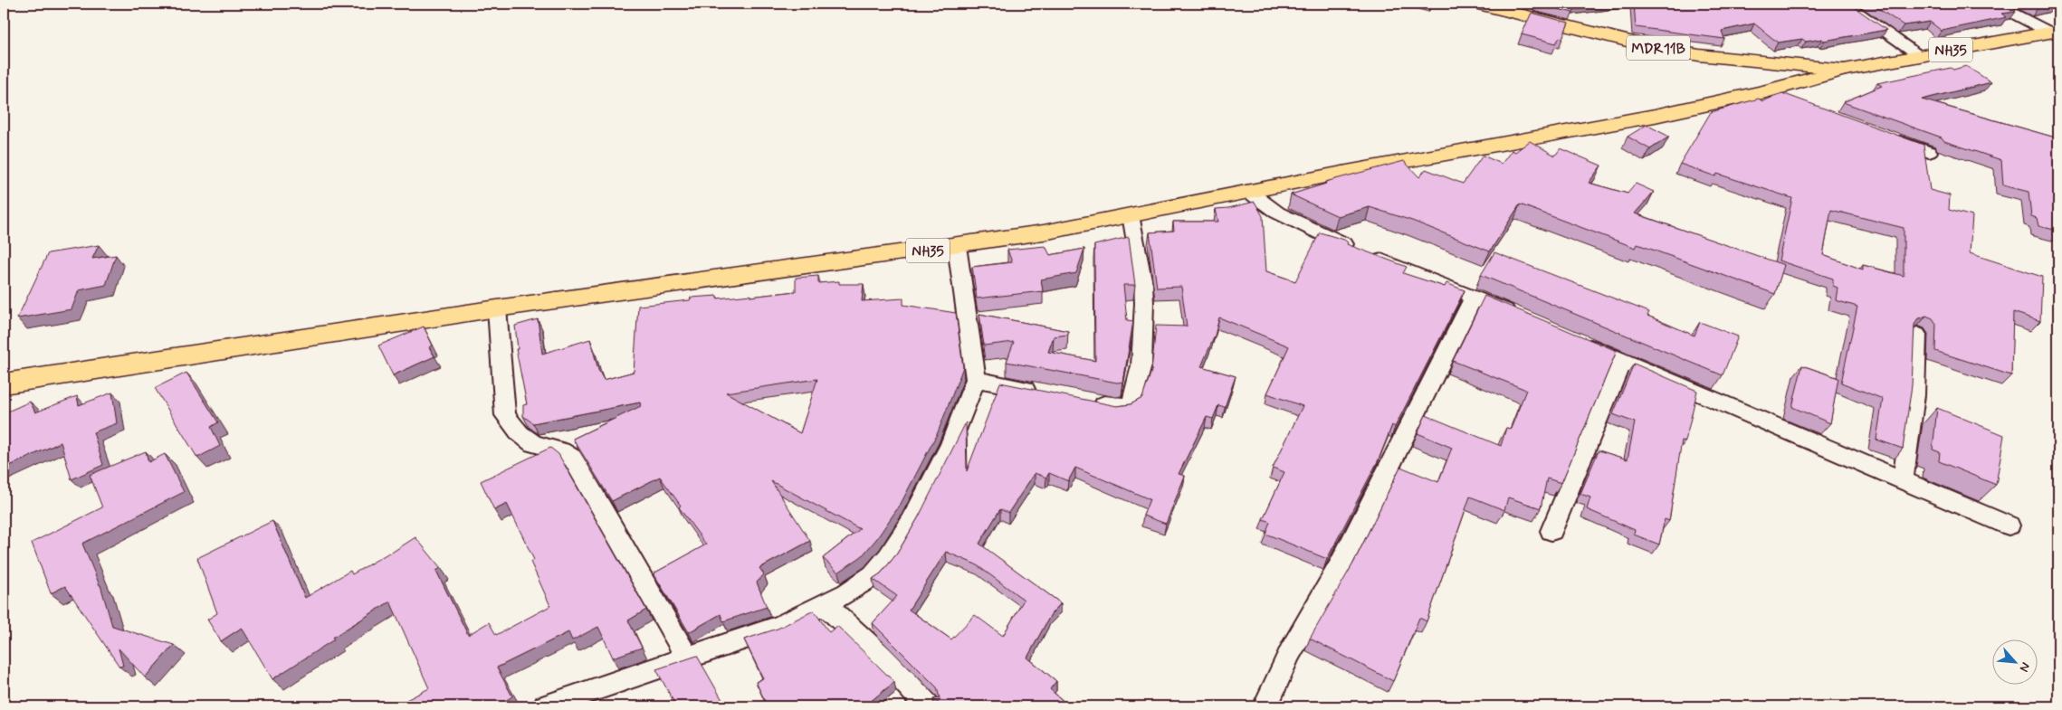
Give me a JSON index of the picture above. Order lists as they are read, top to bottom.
{
  "streets": {
    "main road": ["MDR11B", "NH35"]
  },
  "crossings": [
    ["MDR11B", "NH35"]
  ],
  "north": "bottom right"
}
